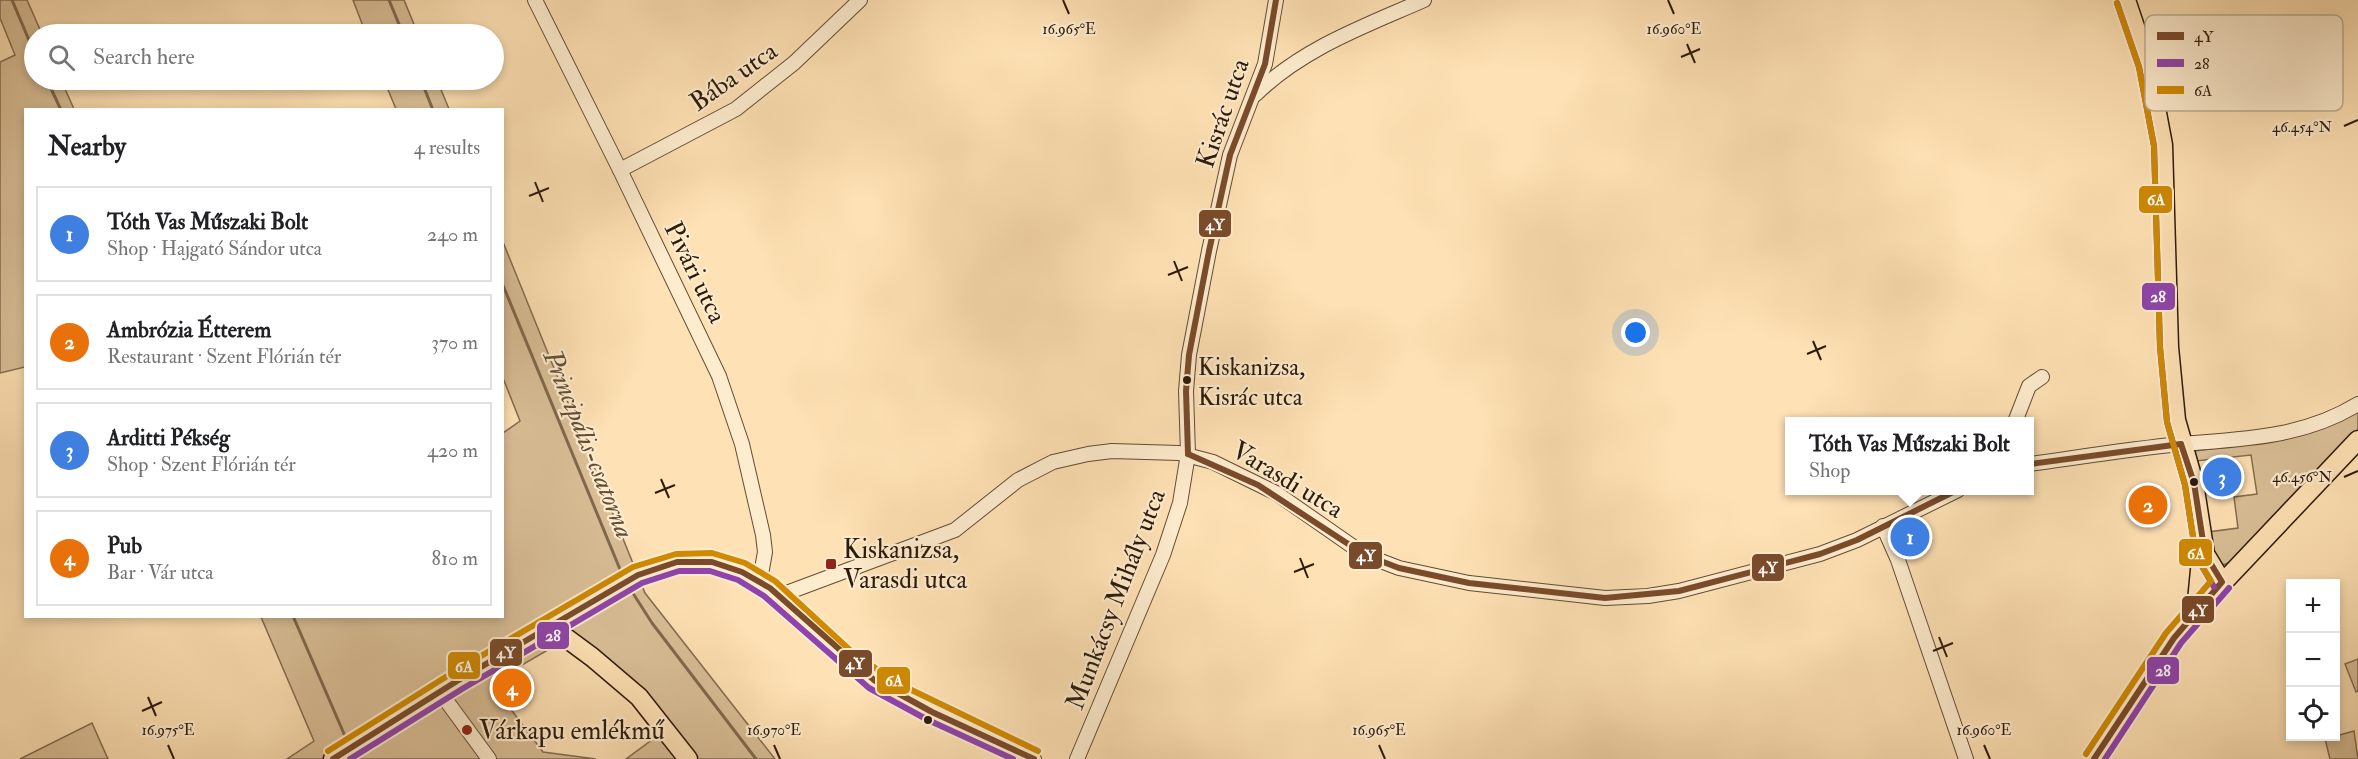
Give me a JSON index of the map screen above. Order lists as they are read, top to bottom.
{
  "streets": {
    "street": [
      "Bába utca",
      "Kisrác utca",
      "Pivári utca",
      "Varasdi utca",
      "Munkácsy Mihály utca"
    ]
  },
  "crossings": [
    ["Bába utca", "Pivári utca"],
    ["Kisrác utca", "Varasdi utca"],
    ["Kisrác utca", "Munkácsy Mihály utca"],
    ["Varasdi utca", "Munkácsy Mihály utca"]
  ],
  "water": ["Principális-csatorna"],
  "places": {
    "other": ["Kiskanizsa, Kisrác utca", "Várkapu emlékmű"],
    "transit": ["Kiskanizsa, Varasdi utca"]
  },
  "lines": ["transit line 4Y", "transit line 28", "transit line 6A"],
  "legend": ["4Y", "28", "6A"],
  "page": {
    "search": "Search here",
    "heading": ["Nearby", "4 results"],
    "list": [
      {
        "mark": "1",
        "name": "Tóth Vas Műszaki Bolt",
        "note": "Shop · Hajgató Sándor utca",
        "value": "240 m"
      },
      {
        "mark": "2",
        "name": "Ambrózia Étterem",
        "note": "Restaurant · Szent Flórián tér",
        "value": "370 m"
      },
      {
        "mark": "3",
        "name": "Arditti Pékség",
        "note": "Shop · Szent Flórián tér",
        "value": "420 m"
      },
      {
        "mark": "4",
        "name": "Pub",
        "note": "Bar · Vár utca",
        "value": "810 m"
      }
    ],
    "popup": ["Tóth Vas Műszaki Bolt", "Shop"],
    "pins": [
      "3",
      "2",
      "1",
      "4"
    ],
    "map_buttons": ["+", "−"]
  },
  "coordinates": [
    "16.965°E",
    "16.960°E",
    "46.454°N",
    "46.456°N",
    "16.975°E",
    "16.970°E"
  ]
}
